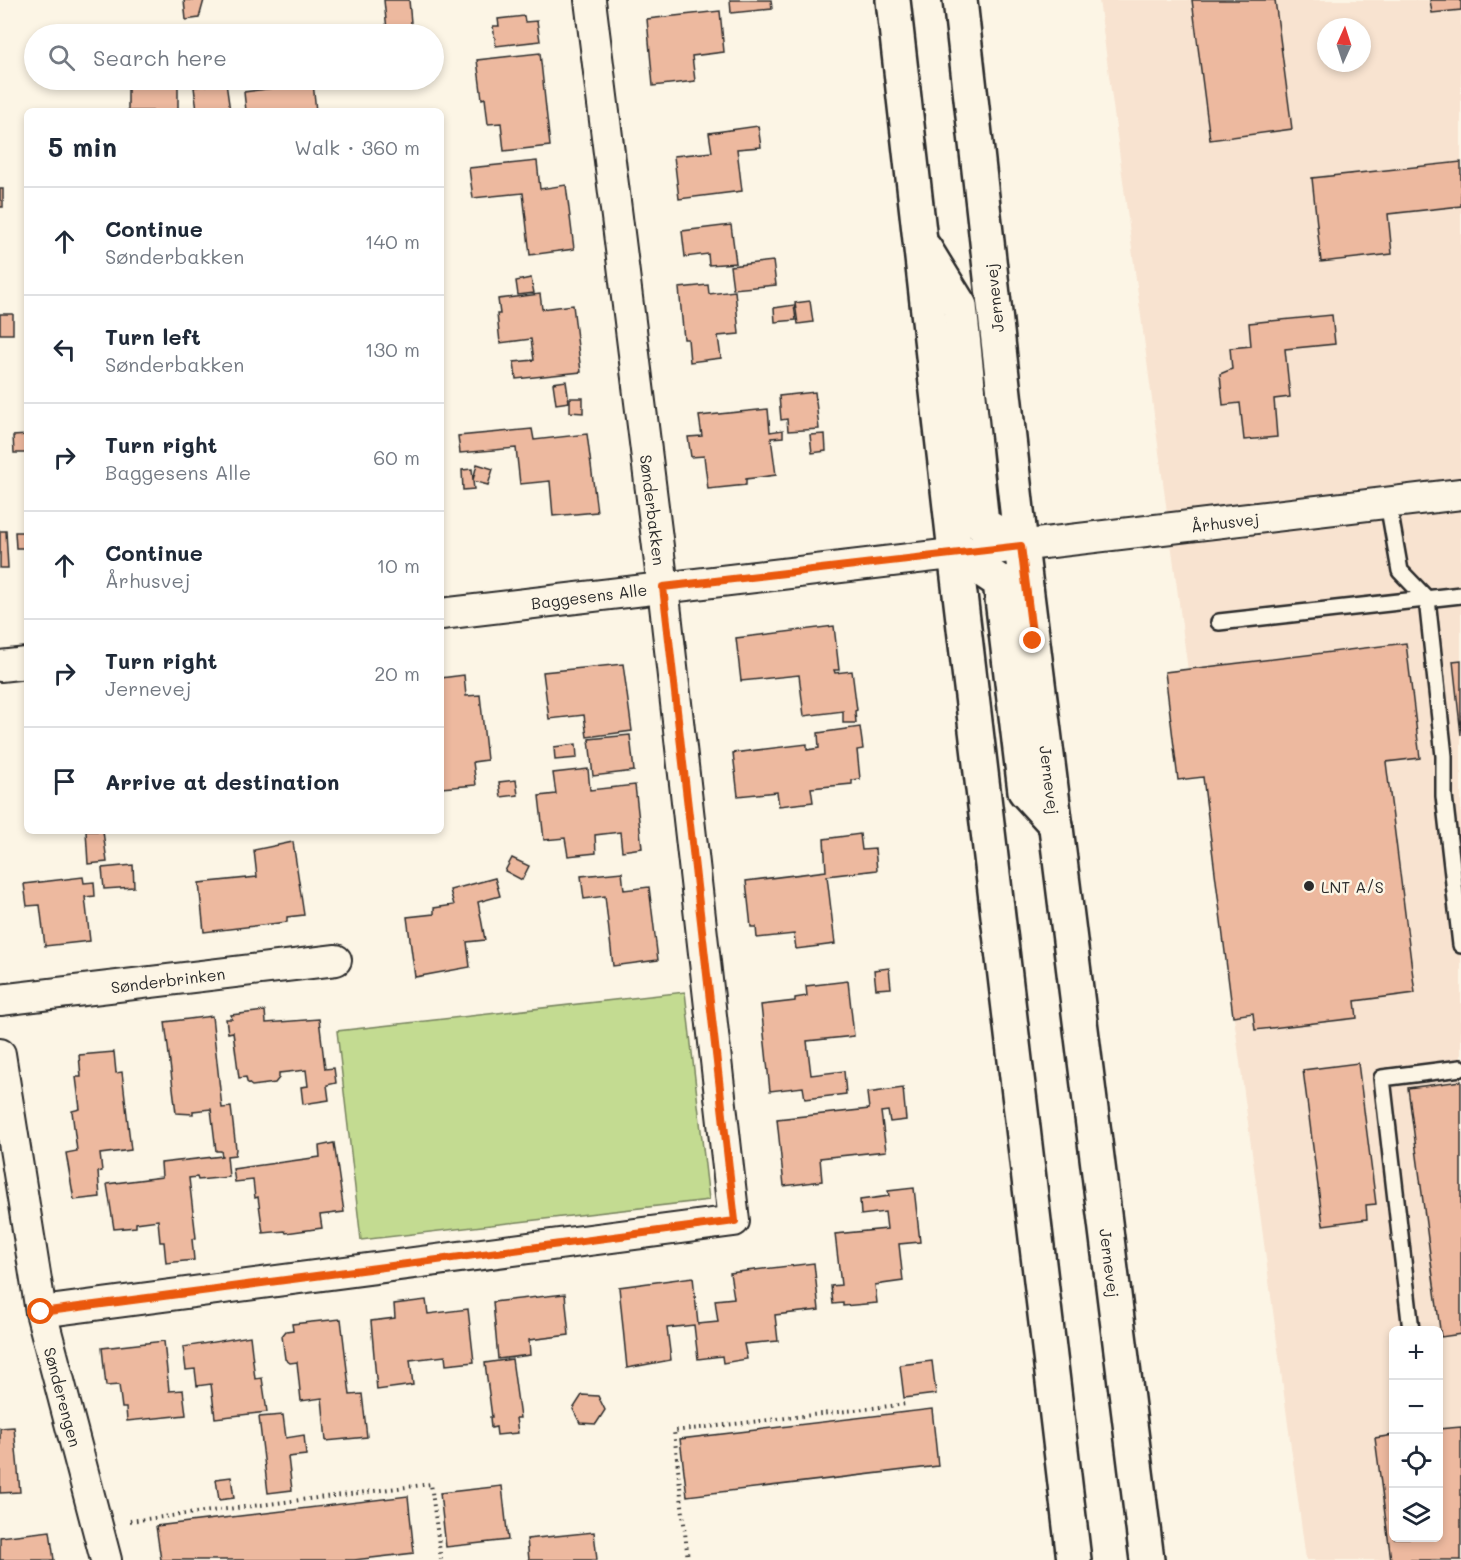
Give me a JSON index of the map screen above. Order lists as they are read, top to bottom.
{
  "streets": {
    "main road": ["Jernevej"],
    "street": [
      "Sønderbakken",
      "Århusvej",
      "Baggesens Alle",
      "Sønderbrinken",
      "Sønderengen"
    ]
  },
  "crossings": [
    ["Jernevej", "Århusvej"],
    ["Sønderbakken", "Baggesens Alle"],
    ["Sønderbakken", "Sønderengen"],
    ["Århusvej", "Baggesens Alle"]
  ],
  "places": ["LNT A/S"],
  "north": "top",
  "page": {
    "search": "Search here",
    "heading": ["5 min", "Walk · 360 m"],
    "list": [
      ["Continue", "Sønderbakken", "140 m"],
      ["Turn left", "Sønderbakken", "130 m"],
      ["Turn right", "Baggesens Alle", "60 m"],
      ["Continue", "Århusvej", "10 m"],
      ["Turn right", "Jernevej", "20 m"],
      "Arrive at destination"
    ],
    "map_buttons": ["+", "−"]
  }
}
